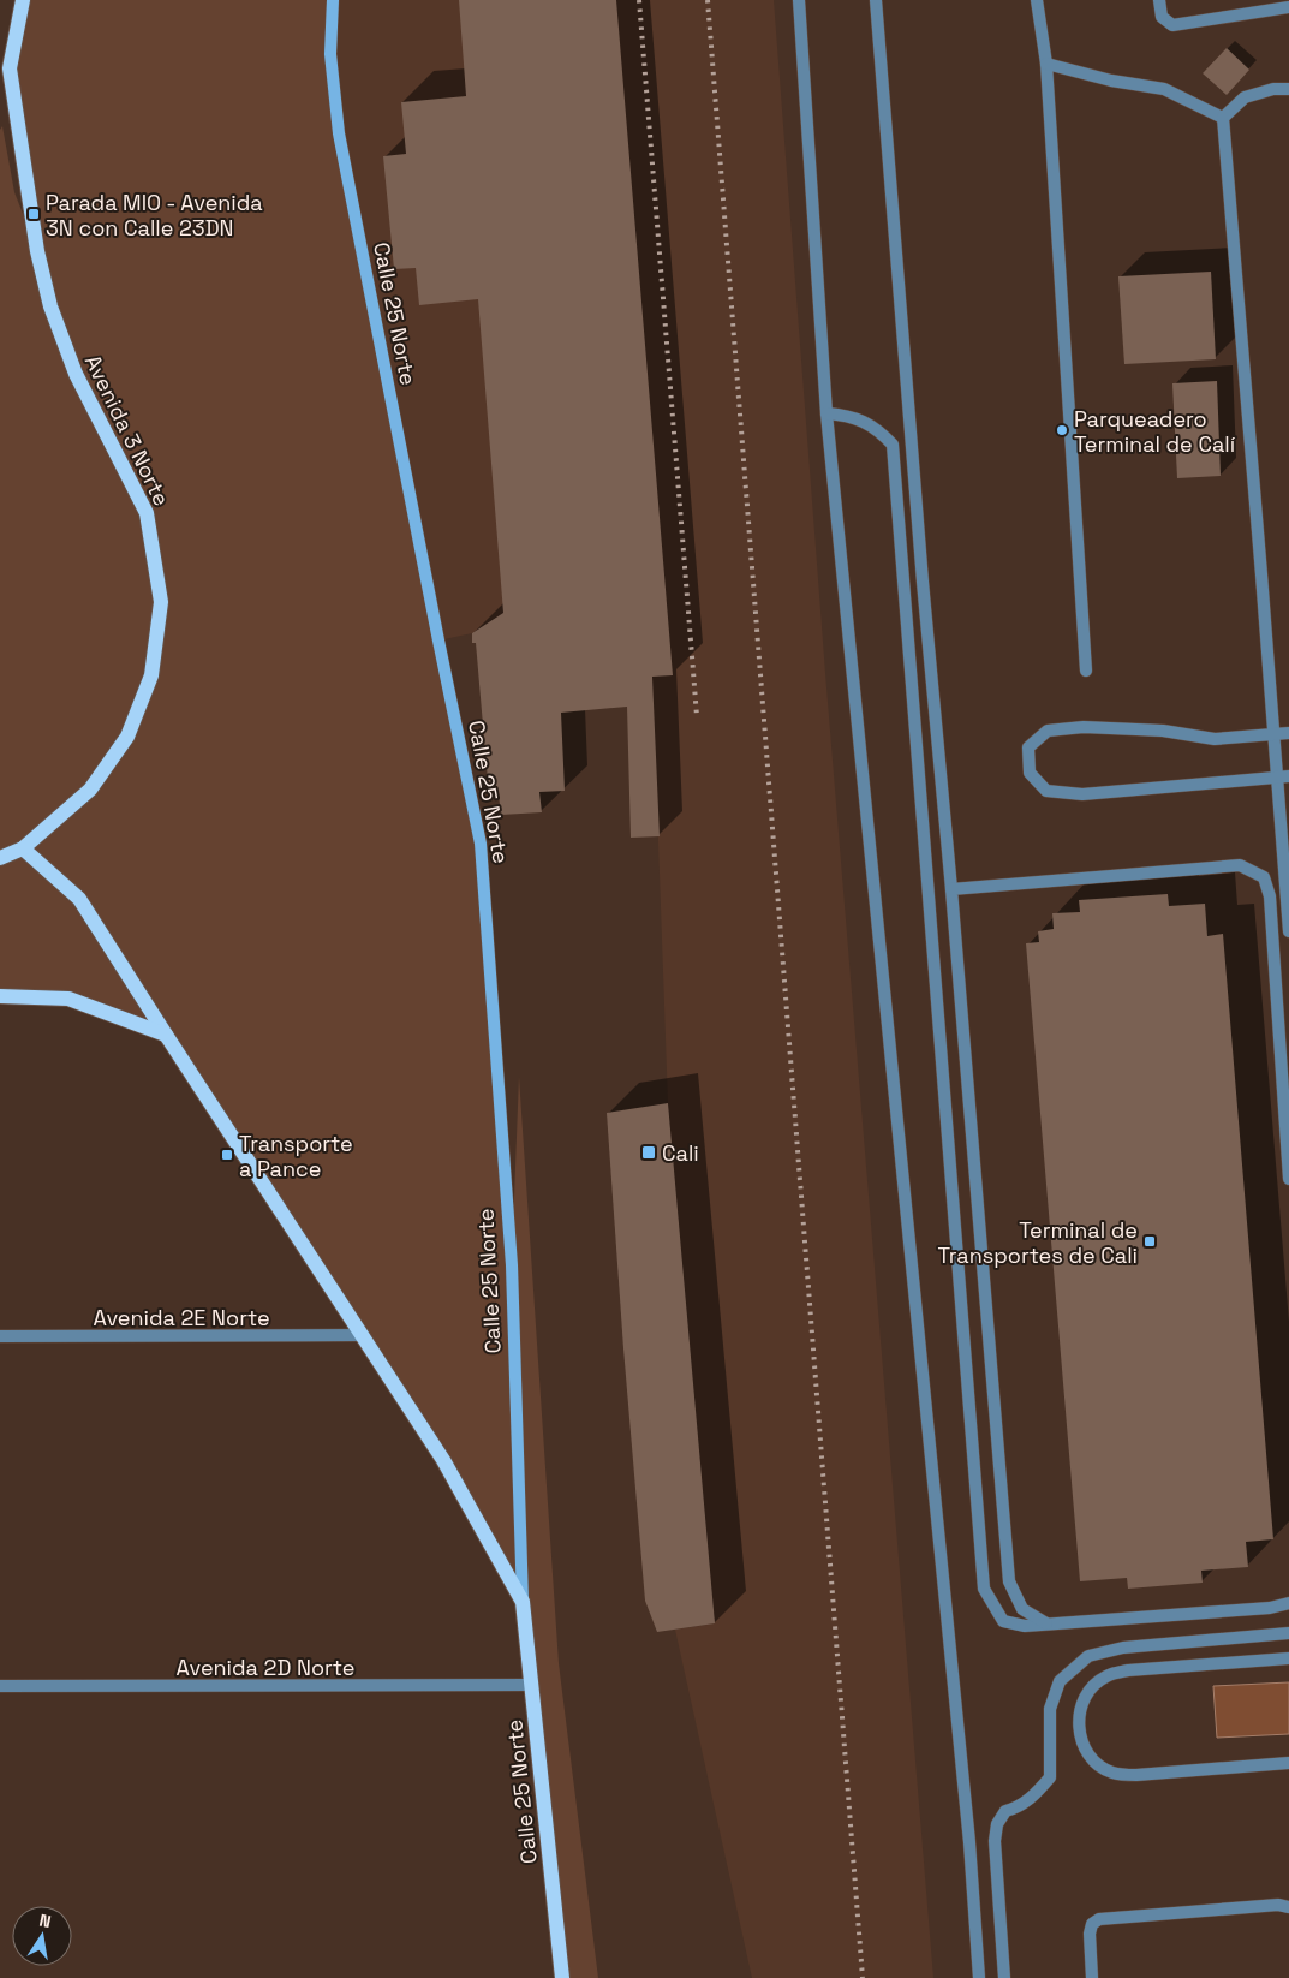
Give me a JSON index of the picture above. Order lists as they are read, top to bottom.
{
  "streets": {
    "main road": ["Calle 25 Norte", "Avenida 3 Norte"],
    "street": ["Avenida 2E Norte", "Avenida 2D Norte"]
  },
  "crossings": [
    ["Calle 25 Norte", "Avenida 3 Norte"],
    ["Calle 25 Norte", "Avenida 2E Norte"],
    ["Calle 25 Norte", "Avenida 2D Norte"]
  ],
  "places": {
    "transit": [
      "Parada MIO - Avenida 3N con Calle 23DN",
      "Cali",
      "Transporte a Pance",
      "Terminal de Transportes de Cali"
    ],
    "other": ["Parqueadero Terminal de Calí"]
  },
  "north": "top"
}
